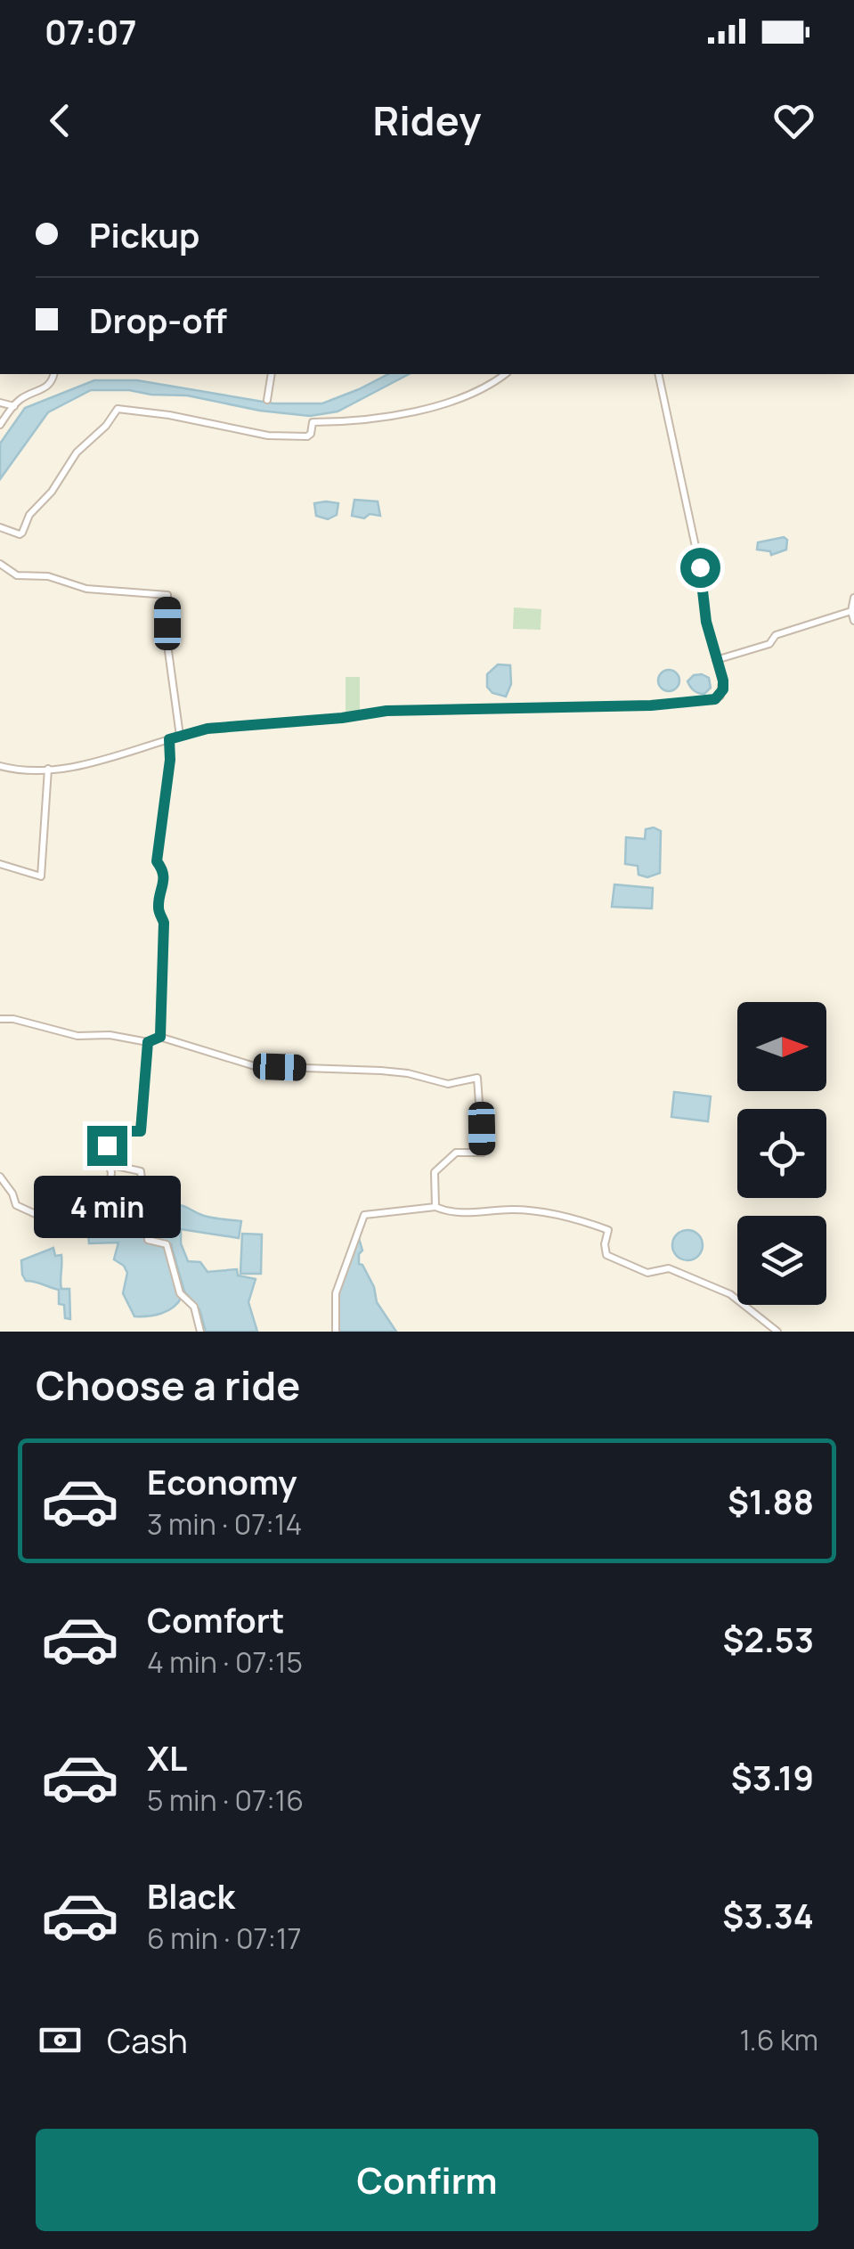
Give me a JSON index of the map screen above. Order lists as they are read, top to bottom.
{
  "north": "right",
  "page": {
    "status": "07:07",
    "header": "Ridey",
    "banner": ["Pickup", "Drop-off"],
    "bubble": "4 min",
    "heading": "Choose a ride",
    "list": [
      {
        "name": "Economy",
        "note": "3 min · 07:14",
        "value": "$1.88"
      },
      {
        "name": "Comfort",
        "note": "4 min · 07:15",
        "value": "$2.53"
      },
      {
        "name": "XL",
        "note": "5 min · 07:16",
        "value": "$3.19"
      },
      {
        "name": "Black",
        "note": "6 min · 07:17",
        "value": "$3.34"
      }
    ],
    "pay": ["Cash", "1.6 km"],
    "buttons": "Confirm"
  }
}
